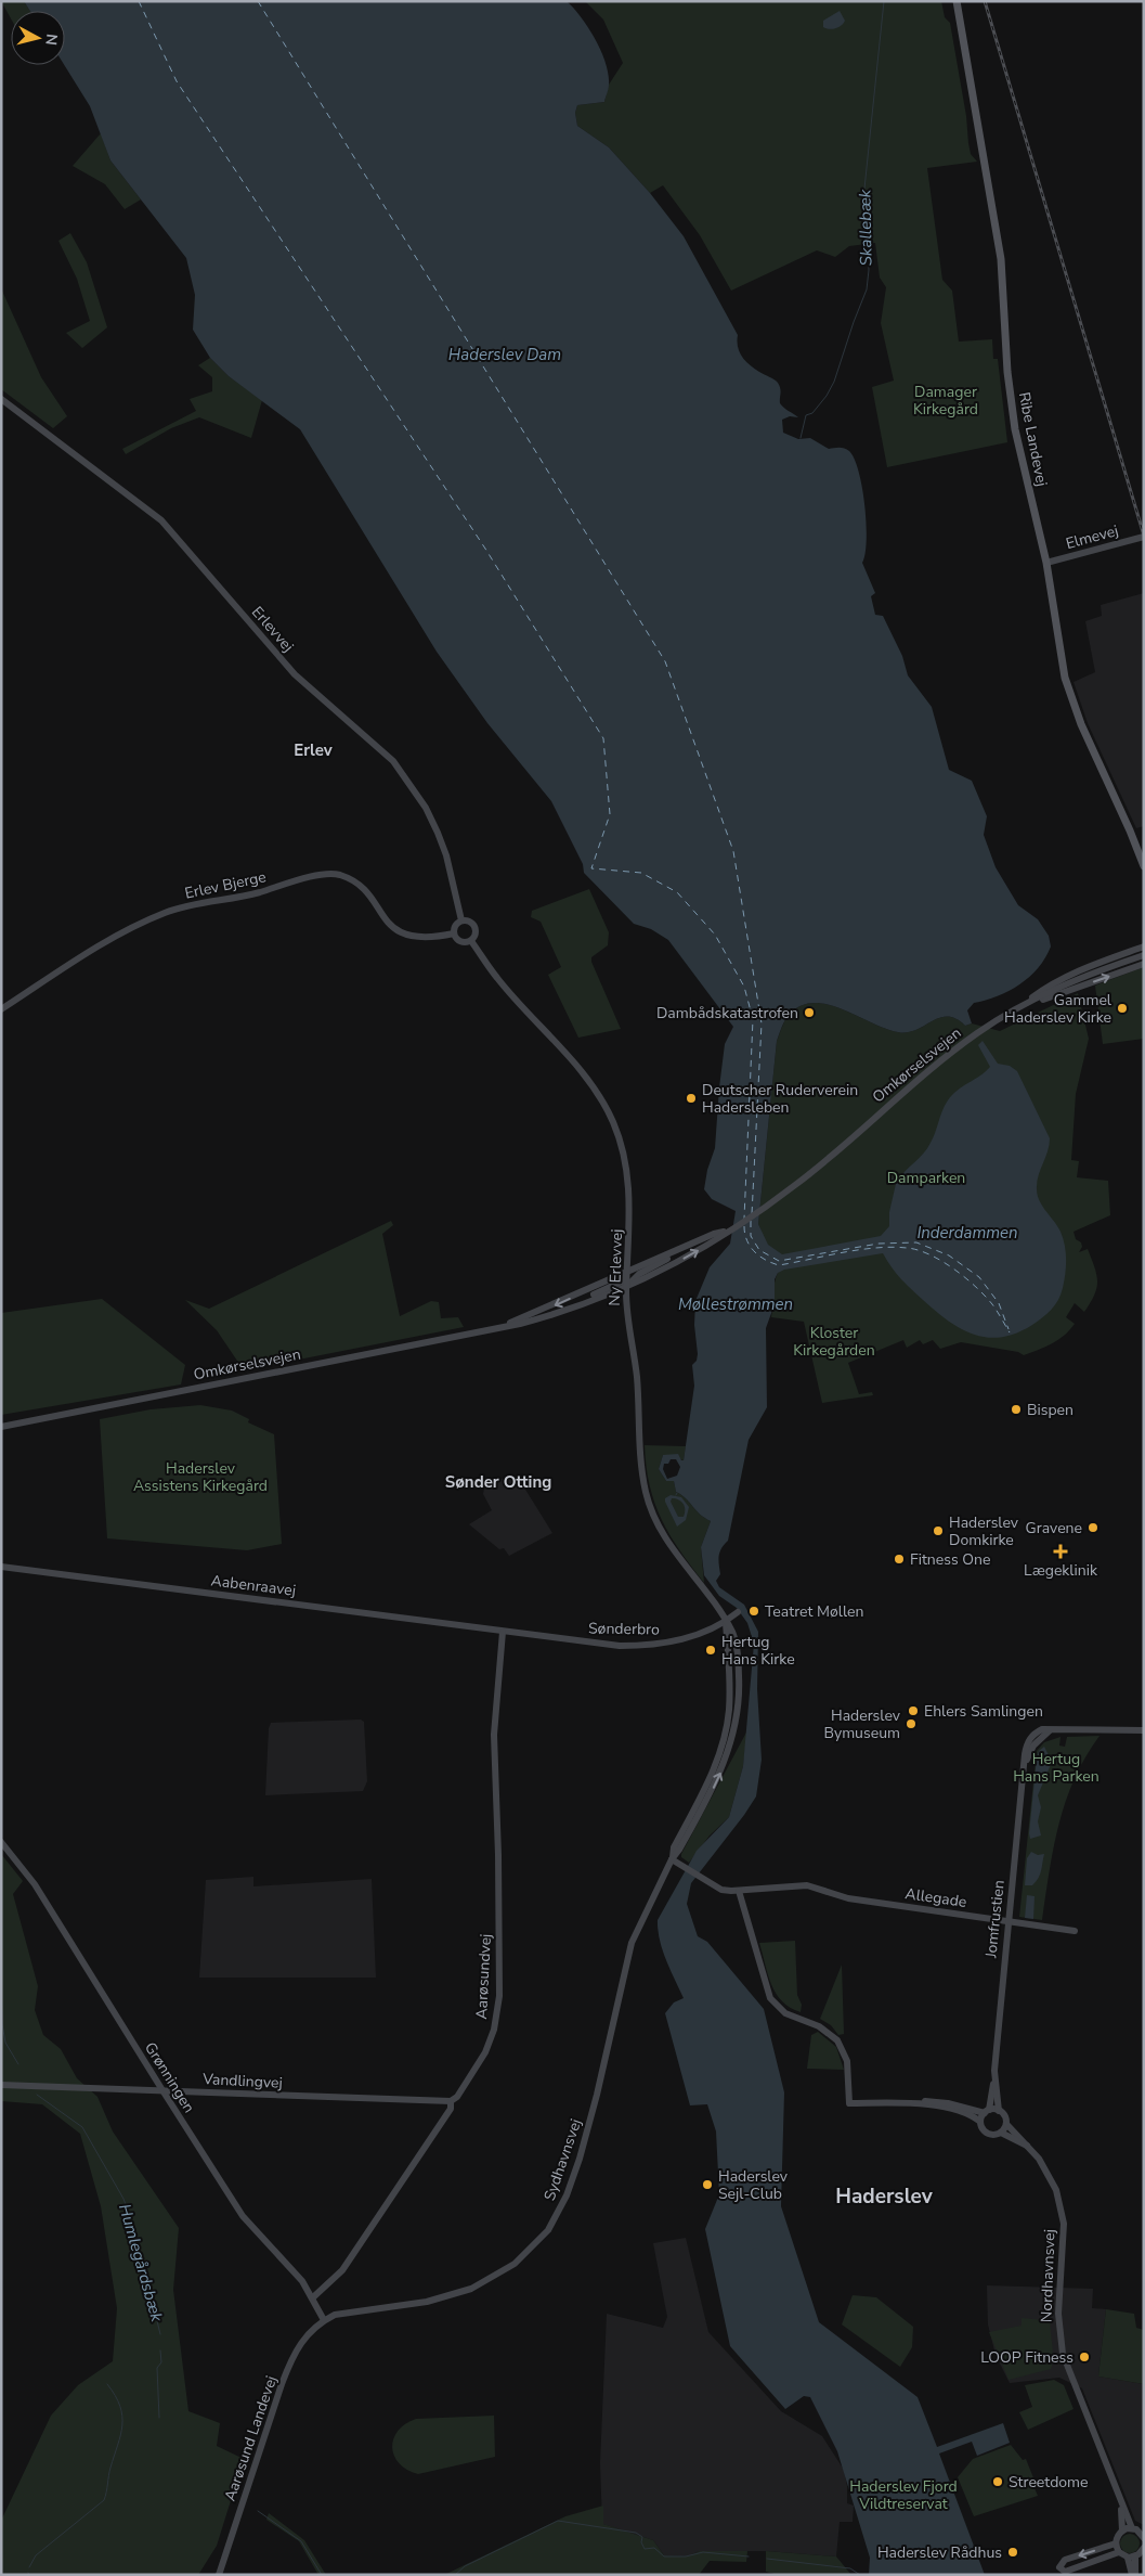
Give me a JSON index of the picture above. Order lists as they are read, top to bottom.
{
  "streets": {
    "main road": ["Ribe Landevej"],
    "street": [
      "Elmevej",
      "Erlevvej",
      "Erlev Bjerge",
      "Omkørselsvejen",
      "Ny Erlevvej",
      "Aabenraavej",
      "Sønderbro",
      "Allegade",
      "Jomfrustien",
      "Aarøsundvej",
      "Grønningen",
      "Vandlingvej",
      "Sydhavnsvej",
      "Nordhavnsvej",
      "Aarøsund Landevej"
    ]
  },
  "crossings": [
    ["Ribe Landevej", "Elmevej"],
    ["Erlevvej", "Erlev Bjerge"],
    ["Erlevvej", "Ny Erlevvej"],
    ["Erlev Bjerge", "Ny Erlevvej"],
    ["Omkørselsvejen", "Ny Erlevvej"],
    ["Ny Erlevvej", "Sønderbro"],
    ["Ny Erlevvej", "Sydhavnsvej"],
    ["Aabenraavej", "Sønderbro"],
    ["Aabenraavej", "Aarøsundvej"],
    ["Sønderbro", "Aarøsundvej"],
    ["Sønderbro", "Sydhavnsvej"],
    ["Allegade", "Jomfrustien"],
    ["Jomfrustien", "Nordhavnsvej"],
    ["Aarøsundvej", "Grønningen"],
    ["Aarøsundvej", "Vandlingvej"],
    ["Grønningen", "Vandlingvej"],
    ["Grønningen", "Sydhavnsvej"],
    ["Grønningen", "Aarøsund Landevej"],
    ["Sydhavnsvej", "Aarøsund Landevej"]
  ],
  "districts": ["Erlev", "Sønder Otting", "Haderslev"],
  "water": [
    "Skallebæk",
    "Haderslev Dam",
    "Inderdammen",
    "Møllestrømmen",
    "Humlegårdsbæk"
  ],
  "parks": [
    "Damager Kirkegård",
    "Damparken",
    "Kloster Kirkegården",
    "Haderslev Assistens Kirkegård",
    "Hertug Hans Parken",
    "Haderslev Fjord Vildtreservat"
  ],
  "places": {
    "other": [
      "Gammel Haderslev Kirke",
      "Dambådskatastrofen",
      "Deutscher Ruderverein Hadersleben",
      "Bispen",
      "Gravene",
      "Haderslev Domkirke",
      "Fitness One",
      "Teatret Møllen",
      "Hertug Hans Kirke",
      "Ehlers Samlingen",
      "Haderslev Bymuseum",
      "Haderslev Sejl-Club",
      "LOOP Fitness",
      "Streetdome",
      "Haderslev Rådhus"
    ],
    "health": ["Lægeklinik"]
  },
  "north": "right"
}
